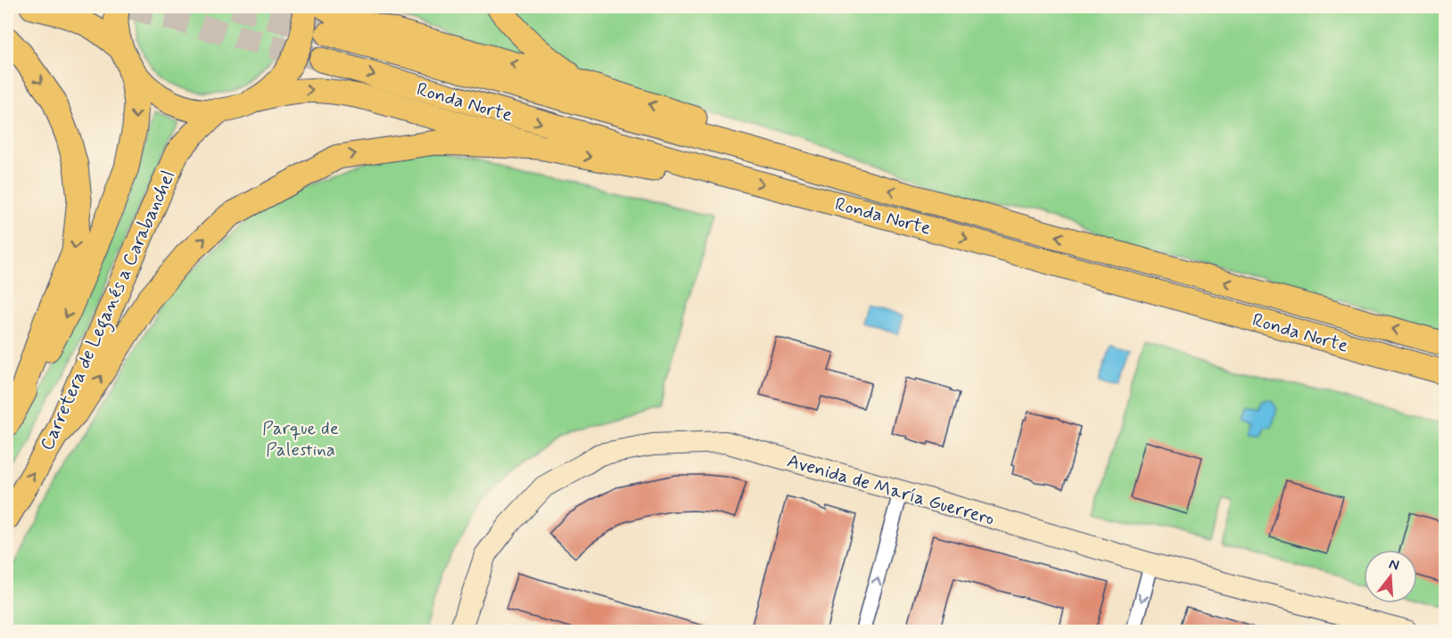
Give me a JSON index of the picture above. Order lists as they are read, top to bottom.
{
  "streets": {
    "main road": ["Ronda Norte", "Carretera de Leganés a Carabanchel"],
    "street": ["Avenida de María Guerrero"]
  },
  "parks": ["Parque de Palestina"],
  "north": "top"
}
